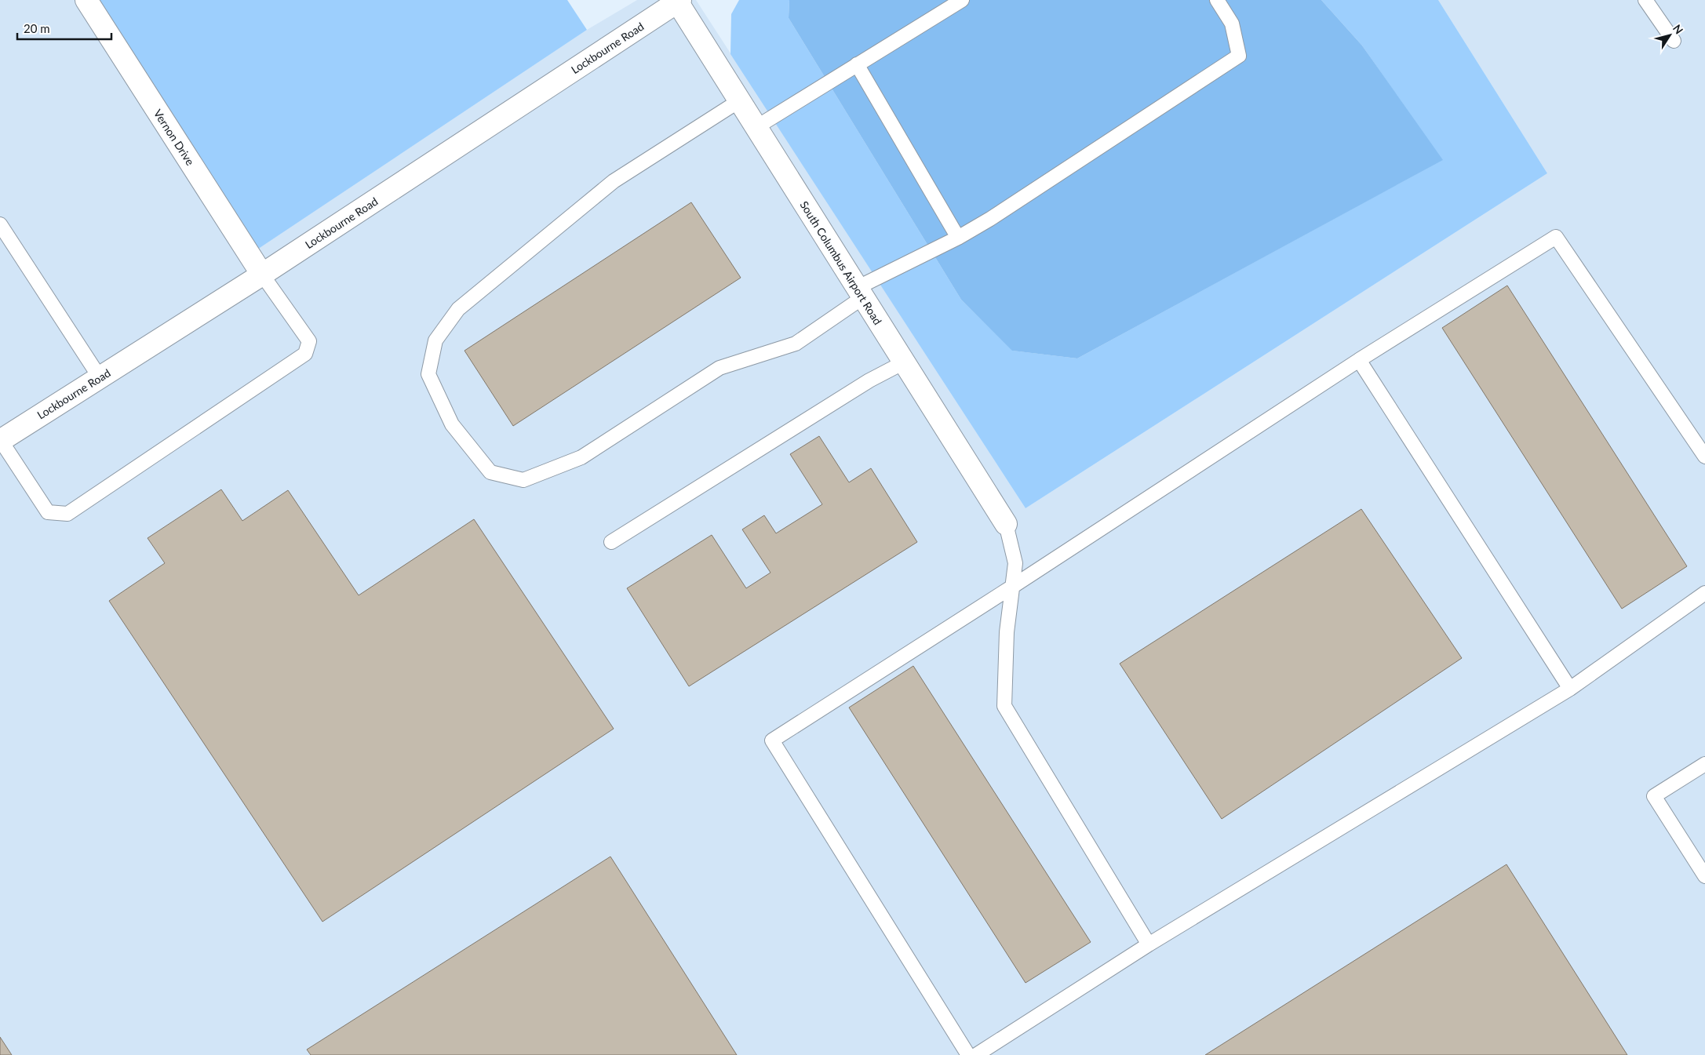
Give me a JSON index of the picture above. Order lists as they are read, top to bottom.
{
  "streets": {
    "street": ["Lockbourne Road", "Vernon Drive", "South Columbus Airport Road"]
  },
  "crossings": [
    ["Lockbourne Road", "Vernon Drive"],
    ["Lockbourne Road", "South Columbus Airport Road"]
  ],
  "scale_bar": "20 m",
  "north": "top right"
}
